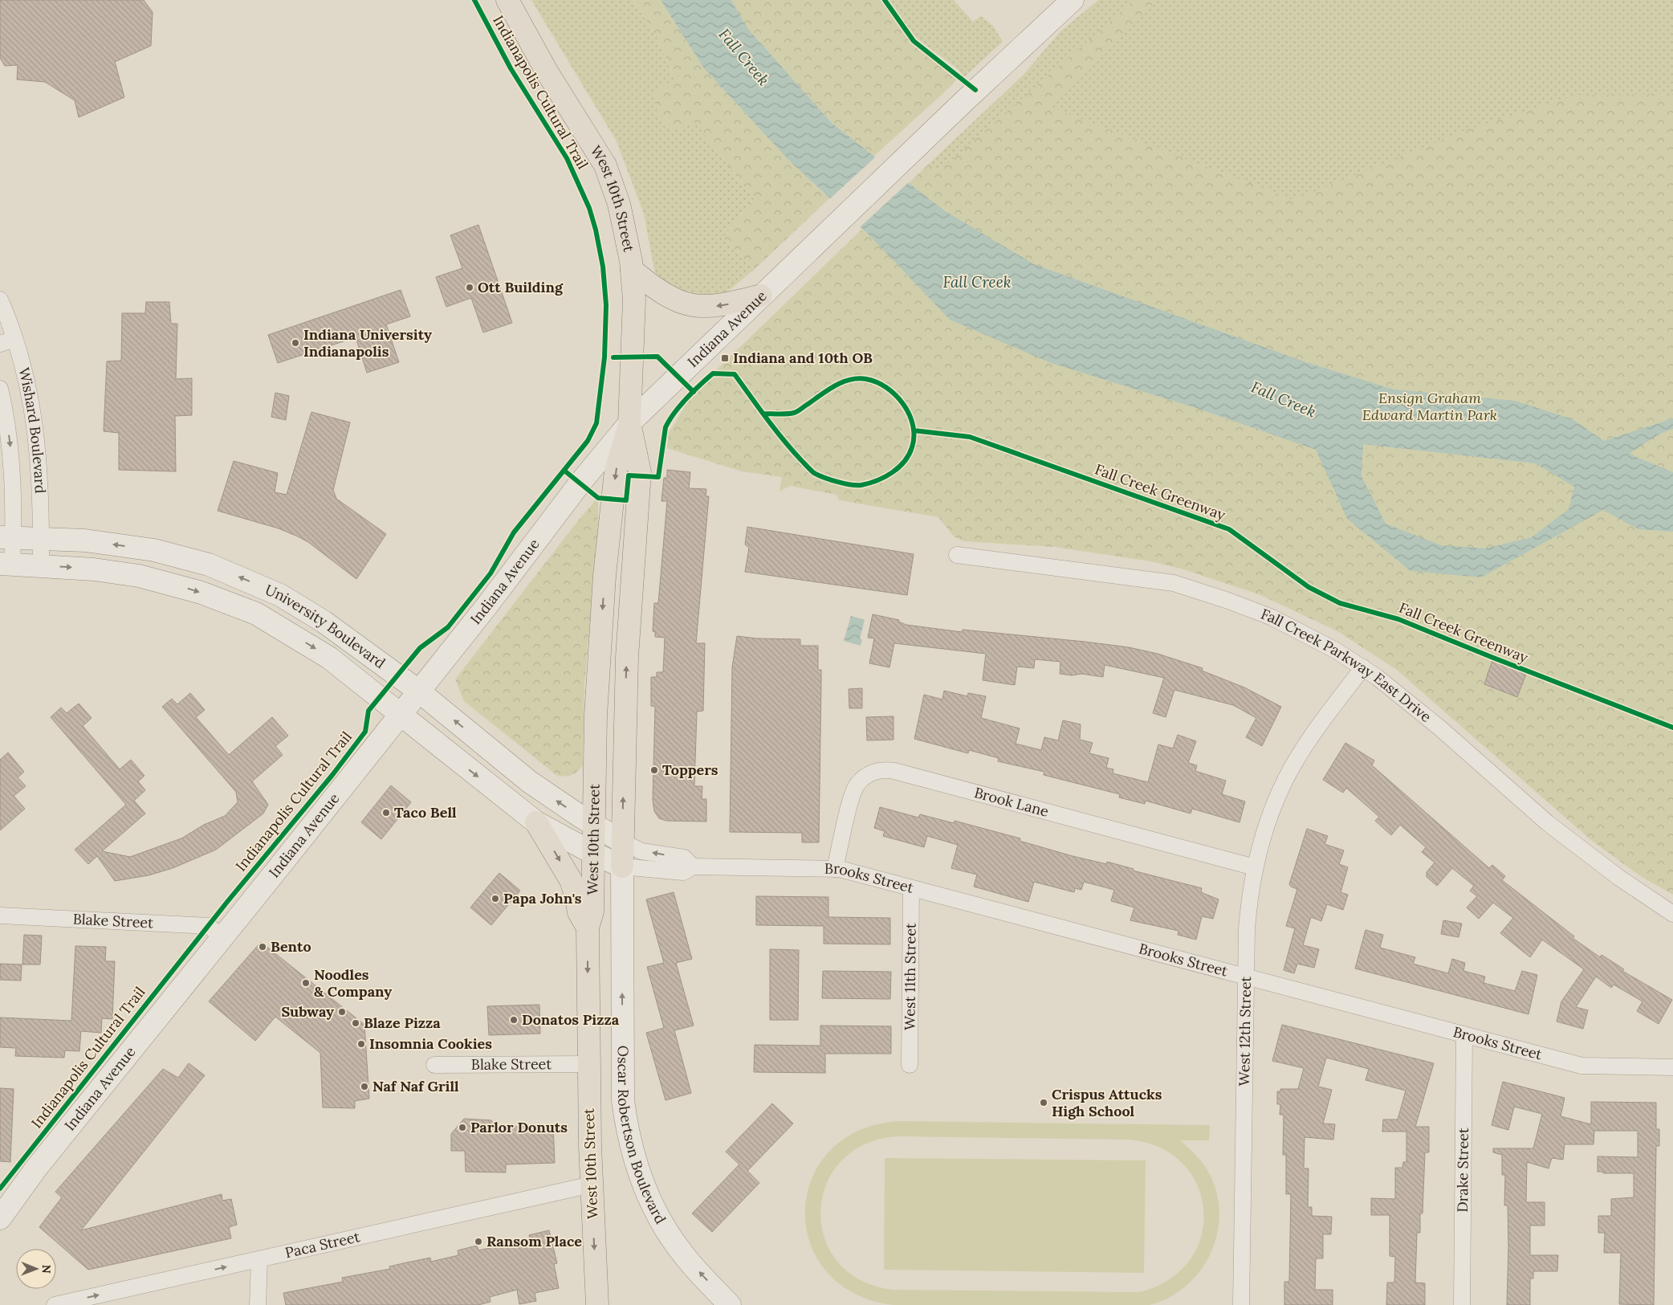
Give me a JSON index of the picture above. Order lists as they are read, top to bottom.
{
  "streets": {
    "main road": [
      "West 10th Street",
      "Indiana Avenue",
      "University Boulevard",
      "Oscar Robertson Boulevard"
    ],
    "street": [
      "Wishard Boulevard",
      "Fall Creek Parkway East Drive",
      "Brook Lane",
      "Brooks Street",
      "Blake Street",
      "West 11th Street",
      "West 12th Street",
      "Drake Street",
      "Paca Street"
    ],
    "cycle path": ["Indianapolis Cultural Trail", "Fall Creek Greenway"]
  },
  "crossings": [
    ["West 10th Street", "Indiana Avenue"],
    ["West 10th Street", "University Boulevard"],
    ["West 10th Street", "Blake Street"],
    ["West 10th Street", "Oscar Robertson Boulevard"],
    ["West 10th Street", "Paca Street"],
    ["Indiana Avenue", "University Boulevard"],
    ["Indiana Avenue", "Blake Street"],
    ["Wishard Boulevard", "University Boulevard"],
    ["University Boulevard", "Brooks Street"],
    ["University Boulevard", "Oscar Robertson Boulevard"],
    ["Fall Creek Parkway East Drive", "West 12th Street"],
    ["Brook Lane", "Brooks Street"],
    ["Brook Lane", "West 12th Street"],
    ["Brooks Street", "West 11th Street"],
    ["Brooks Street", "West 12th Street"],
    ["Brooks Street", "Oscar Robertson Boulevard"],
    ["Brooks Street", "Drake Street"]
  ],
  "one_way": ["Oscar Robertson Boulevard", "Paca Street"],
  "water": ["Fall Creek"],
  "parks": ["Ensign Graham Edward Martin Park"],
  "places": {
    "other": [
      "Ott Building",
      "Indiana University Indianapolis",
      "Toppers",
      "Taco Bell",
      "Papa John's",
      "Bento",
      "Noodles & Company",
      "Subway",
      "Donatos Pizza",
      "Blaze Pizza",
      "Insomnia Cookies",
      "Naf Naf Grill",
      "Crispus Attucks High School",
      "Parlor Donuts",
      "Ransom Place"
    ],
    "transit": ["Indiana and 10th OB"]
  },
  "north": "right"
}
